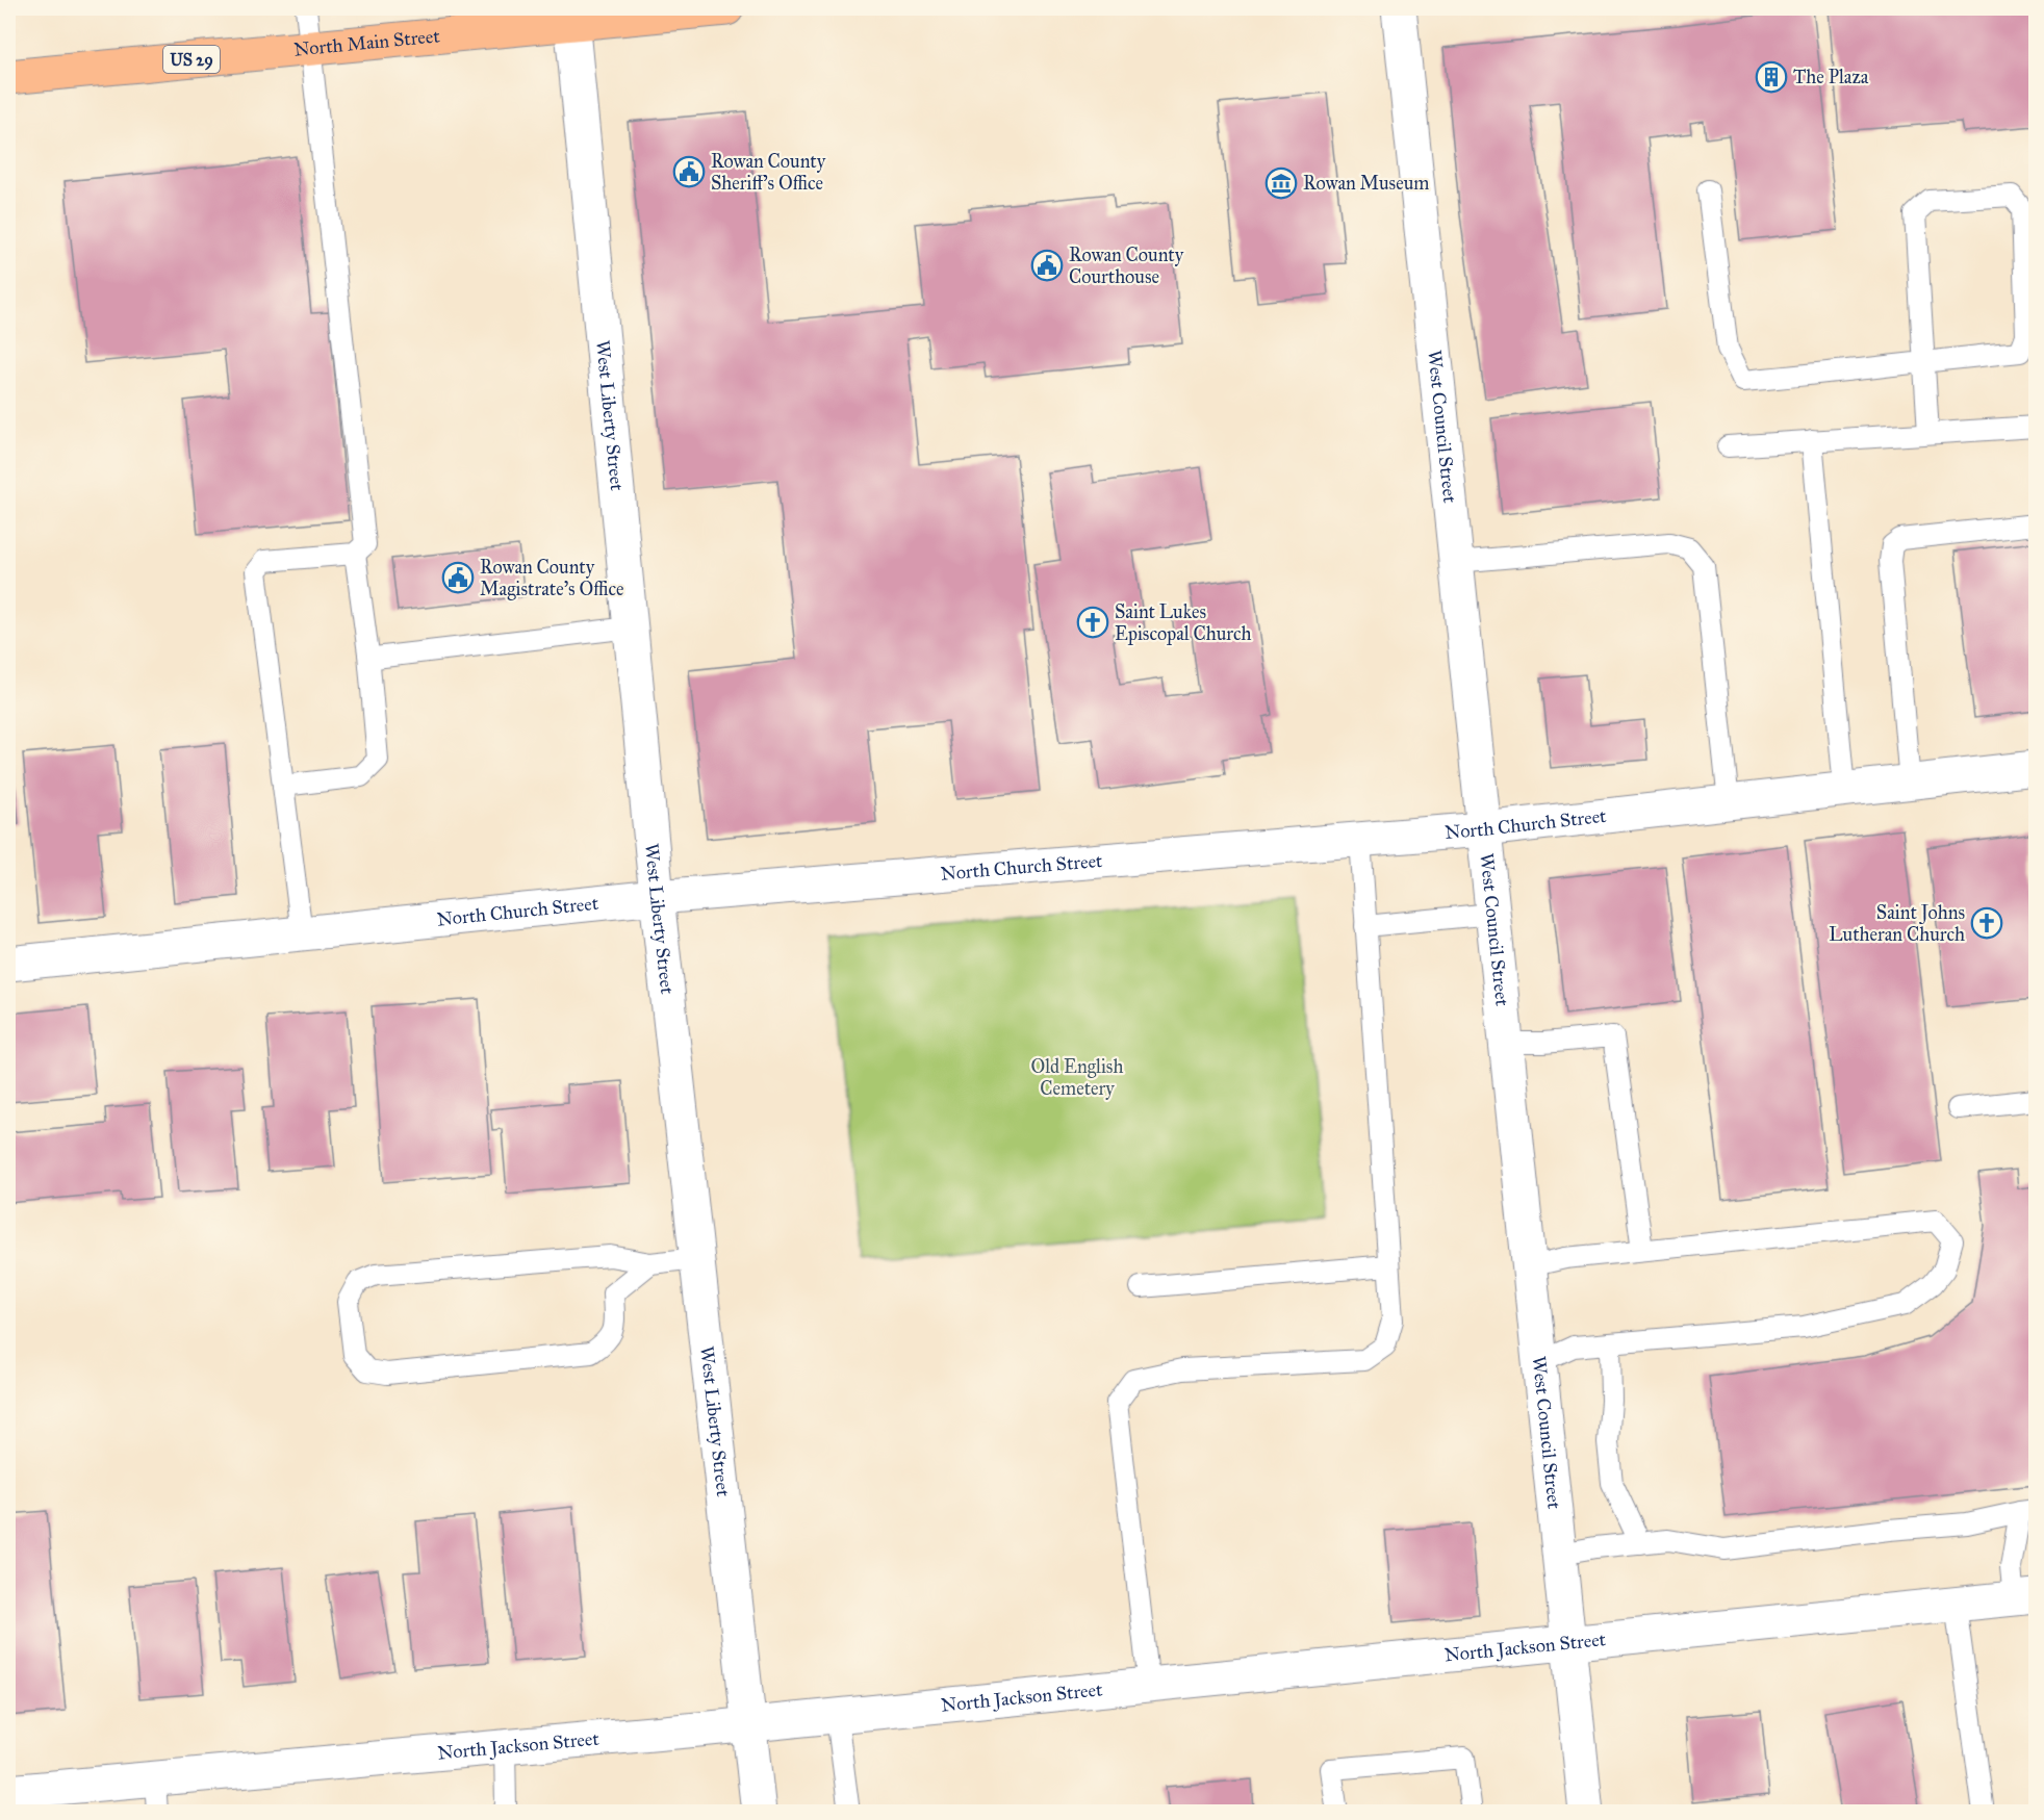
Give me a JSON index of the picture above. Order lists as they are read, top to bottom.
{
  "streets": {
    "main road": ["North Main Street", "US 29"],
    "street": [
      "West Liberty Street",
      "West Council Street",
      "North Church Street",
      "North Jackson Street"
    ]
  },
  "crossings": [
    ["North Main Street", "West Liberty Street"],
    ["West Liberty Street", "North Church Street"],
    ["West Liberty Street", "North Jackson Street"],
    ["West Council Street", "North Church Street"],
    ["West Council Street", "North Jackson Street"]
  ],
  "parks": ["Old English Cemetery"],
  "places": {
    "building": ["The Plaza"],
    "public building": ["Rowan County Sheriff's Office", "Rowan County Courthouse", "Rowan County Magistrate's Office"],
    "museum": ["Rowan Museum"],
    "church": ["Saint Lukes Episcopal Church", "Saint Johns Lutheran Church"]
  }
}
